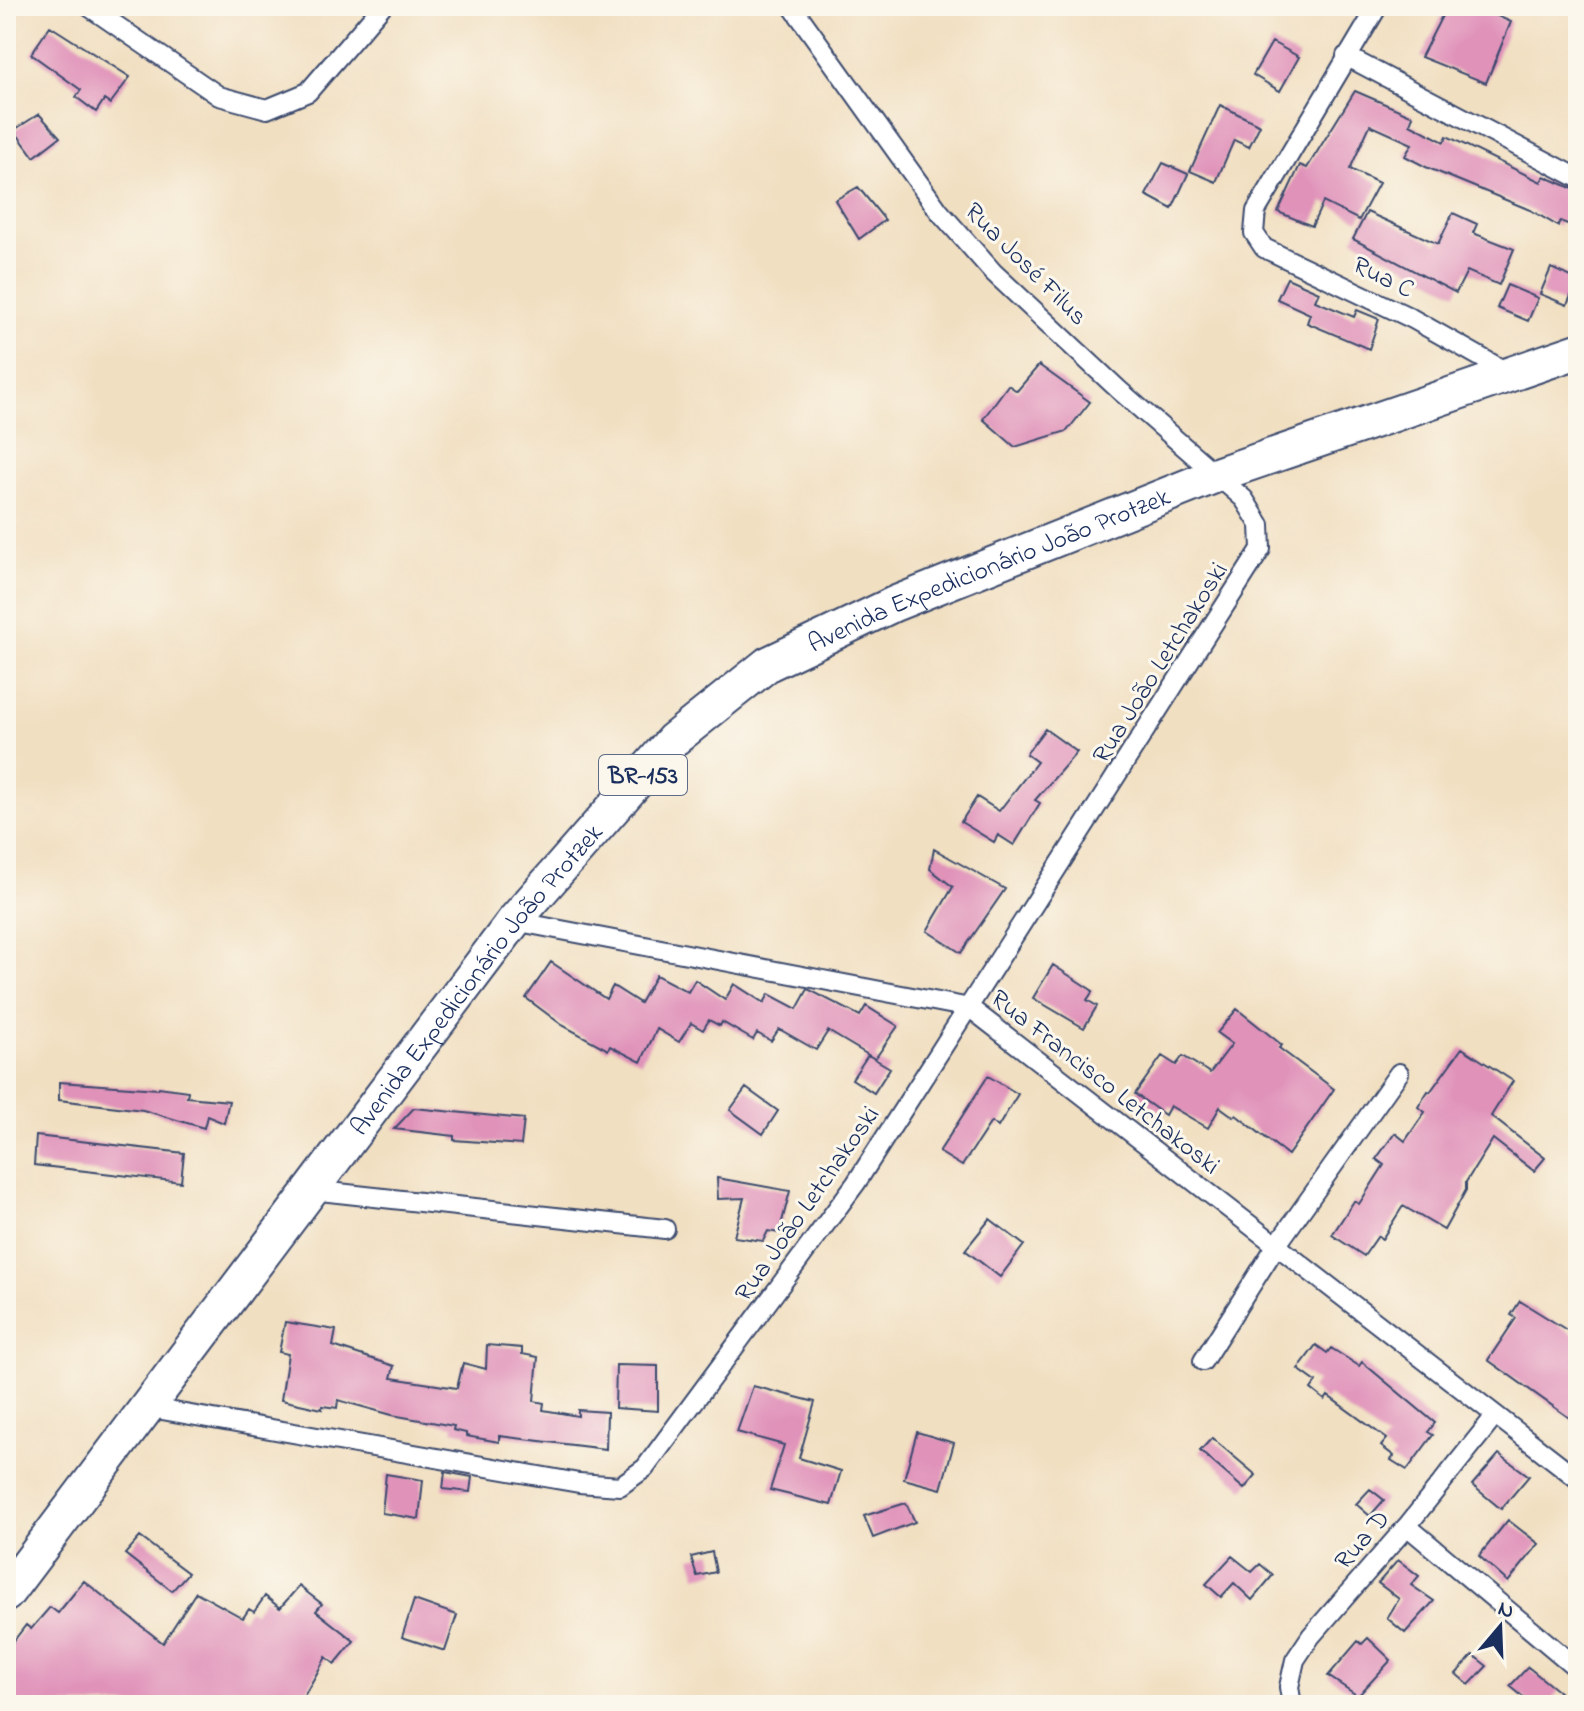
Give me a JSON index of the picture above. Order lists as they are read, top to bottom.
{
  "streets": {
    "highway": ["Avenida Expedicionário João Protzek", "BR-153"],
    "street": [
      "Rua José Filus",
      "Rua C",
      "Rua João Letchakoski",
      "Rua Francisco Letchakoski",
      "Rua D"
    ]
  },
  "crossings": [
    ["Rua José Filus", "Avenida Expedicionário João Protzek"],
    ["Rua José Filus", "Rua João Letchakoski"],
    ["Rua C", "Avenida Expedicionário João Protzek"],
    ["Avenida Expedicionário João Protzek", "Rua João Letchakoski"],
    ["Avenida Expedicionário João Protzek", "Rua Francisco Letchakoski"],
    ["Rua João Letchakoski", "Rua Francisco Letchakoski"],
    ["Rua Francisco Letchakoski", "Rua D"]
  ],
  "north": "top"
}
